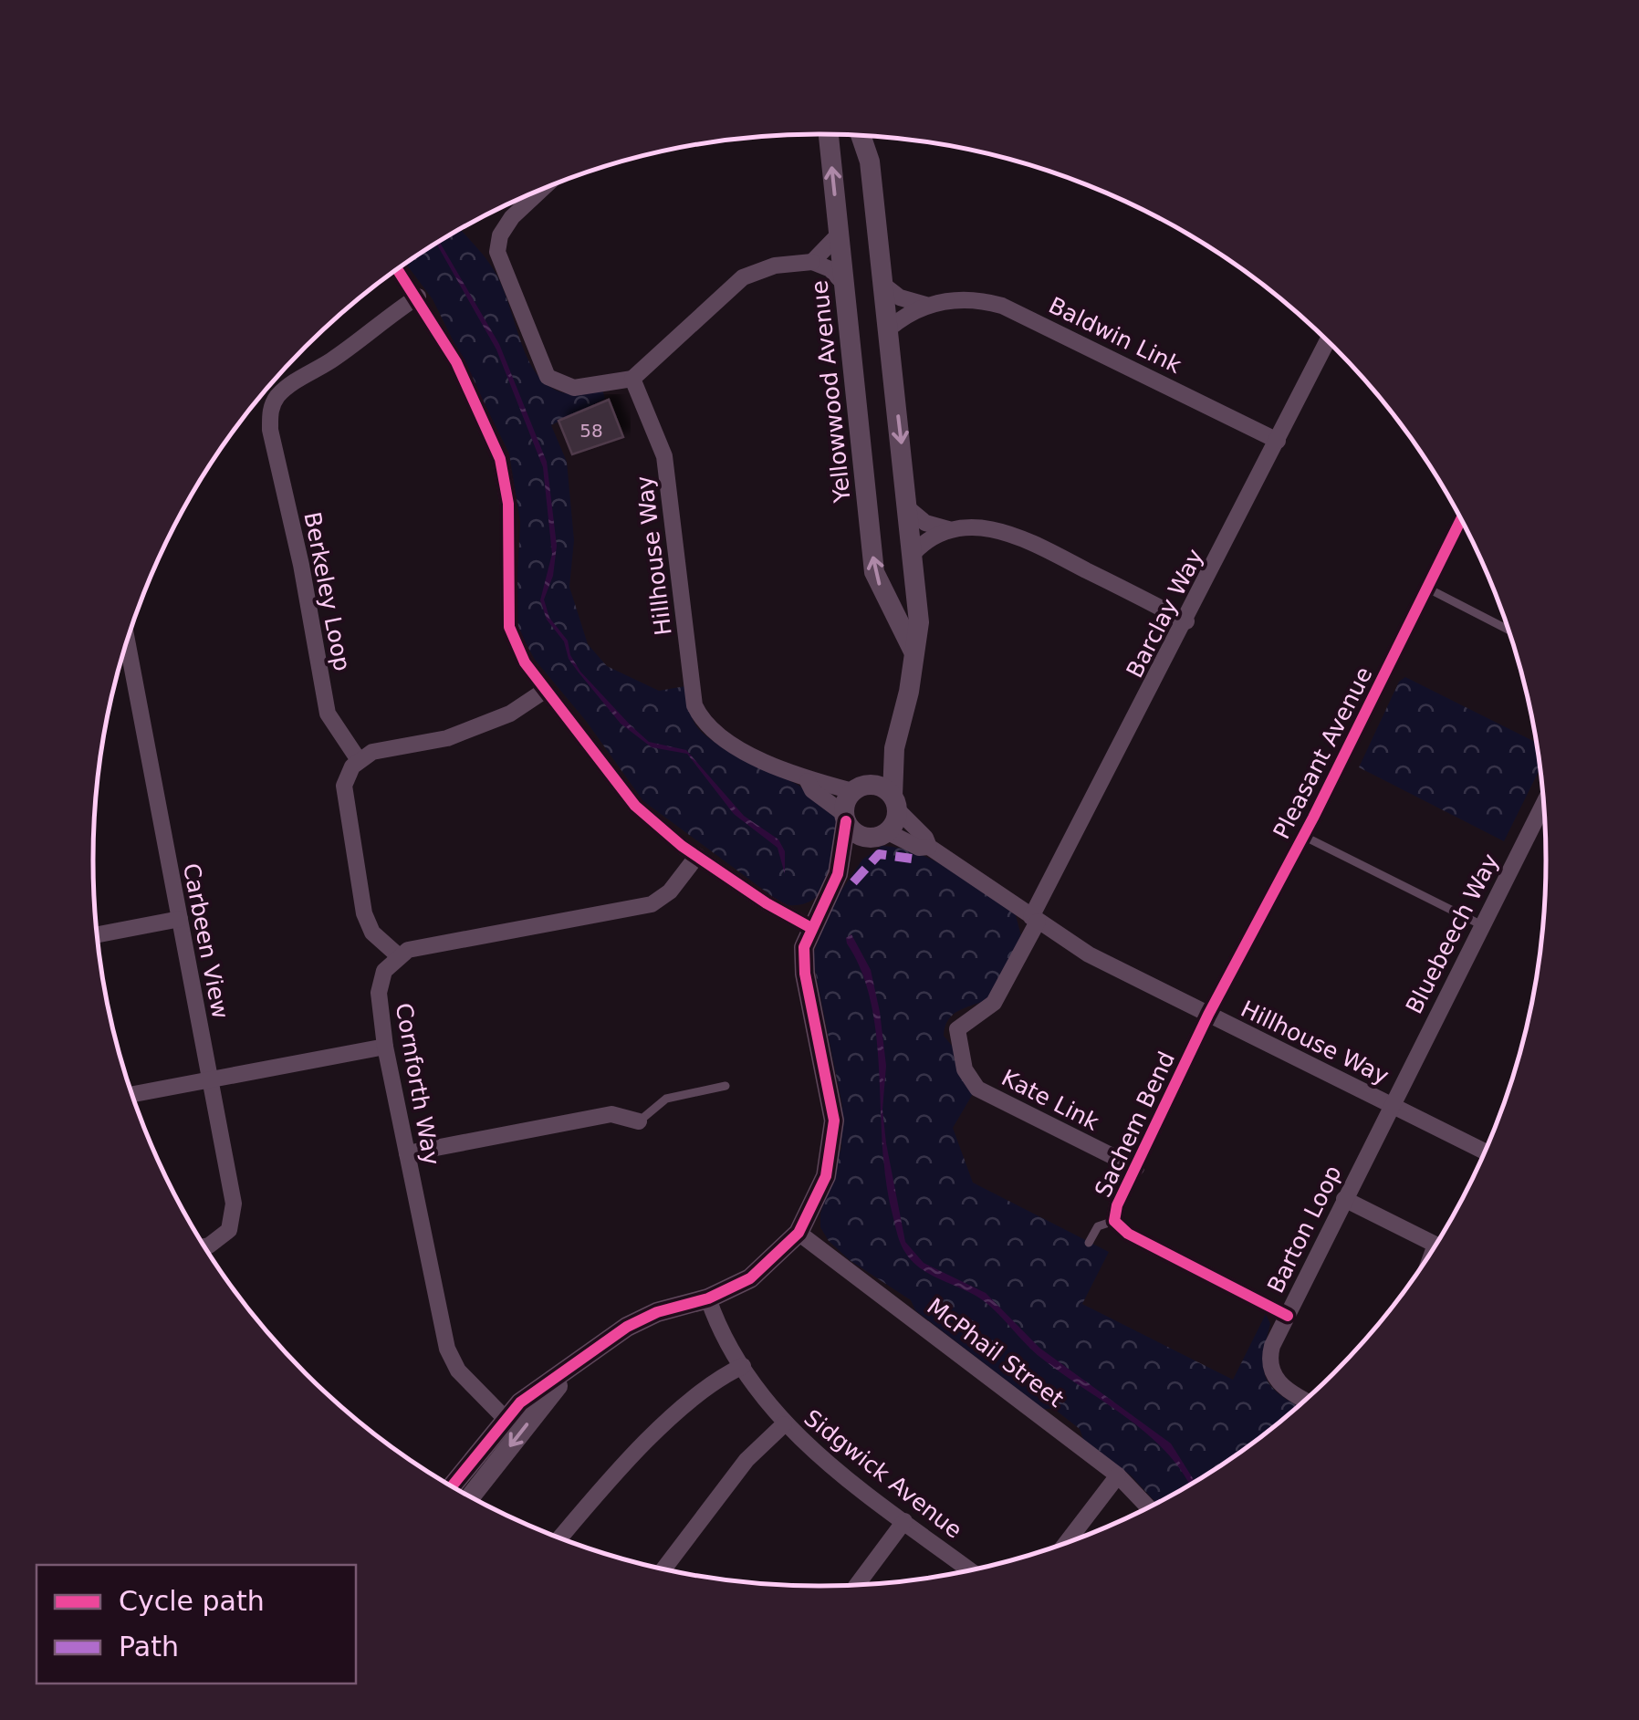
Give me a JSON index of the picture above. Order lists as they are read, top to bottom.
{
  "streets": {
    "street": [
      "Baldwin Link",
      "Yellowwood Avenue",
      "Hillhouse Way",
      "Berkeley Loop",
      "Barclay Way",
      "Pleasant Avenue",
      "Bluebeech Way",
      "Carbeen View",
      "Cornforth Way",
      "Kate Link",
      "Sachem Bend",
      "Barton Loop",
      "McPhail Street",
      "Sidgwick Avenue"
    ]
  },
  "crossings": [
    ["Baldwin Link", "Barclay Way"],
    ["Hillhouse Way", "Barclay Way"],
    ["Hillhouse Way", "Pleasant Avenue"],
    ["Hillhouse Way", "Bluebeech Way"],
    ["Hillhouse Way", "Kate Link"],
    ["Hillhouse Way", "Sachem Bend"],
    ["Hillhouse Way", "Barton Loop"],
    ["Barclay Way", "Kate Link"],
    ["Pleasant Avenue", "Sachem Bend"],
    ["Bluebeech Way", "Barton Loop"],
    ["Kate Link", "Sachem Bend"],
    ["Sachem Bend", "Barton Loop"]
  ],
  "house_numbers": ["58"],
  "legend": ["Cycle path", "Path"]
}
